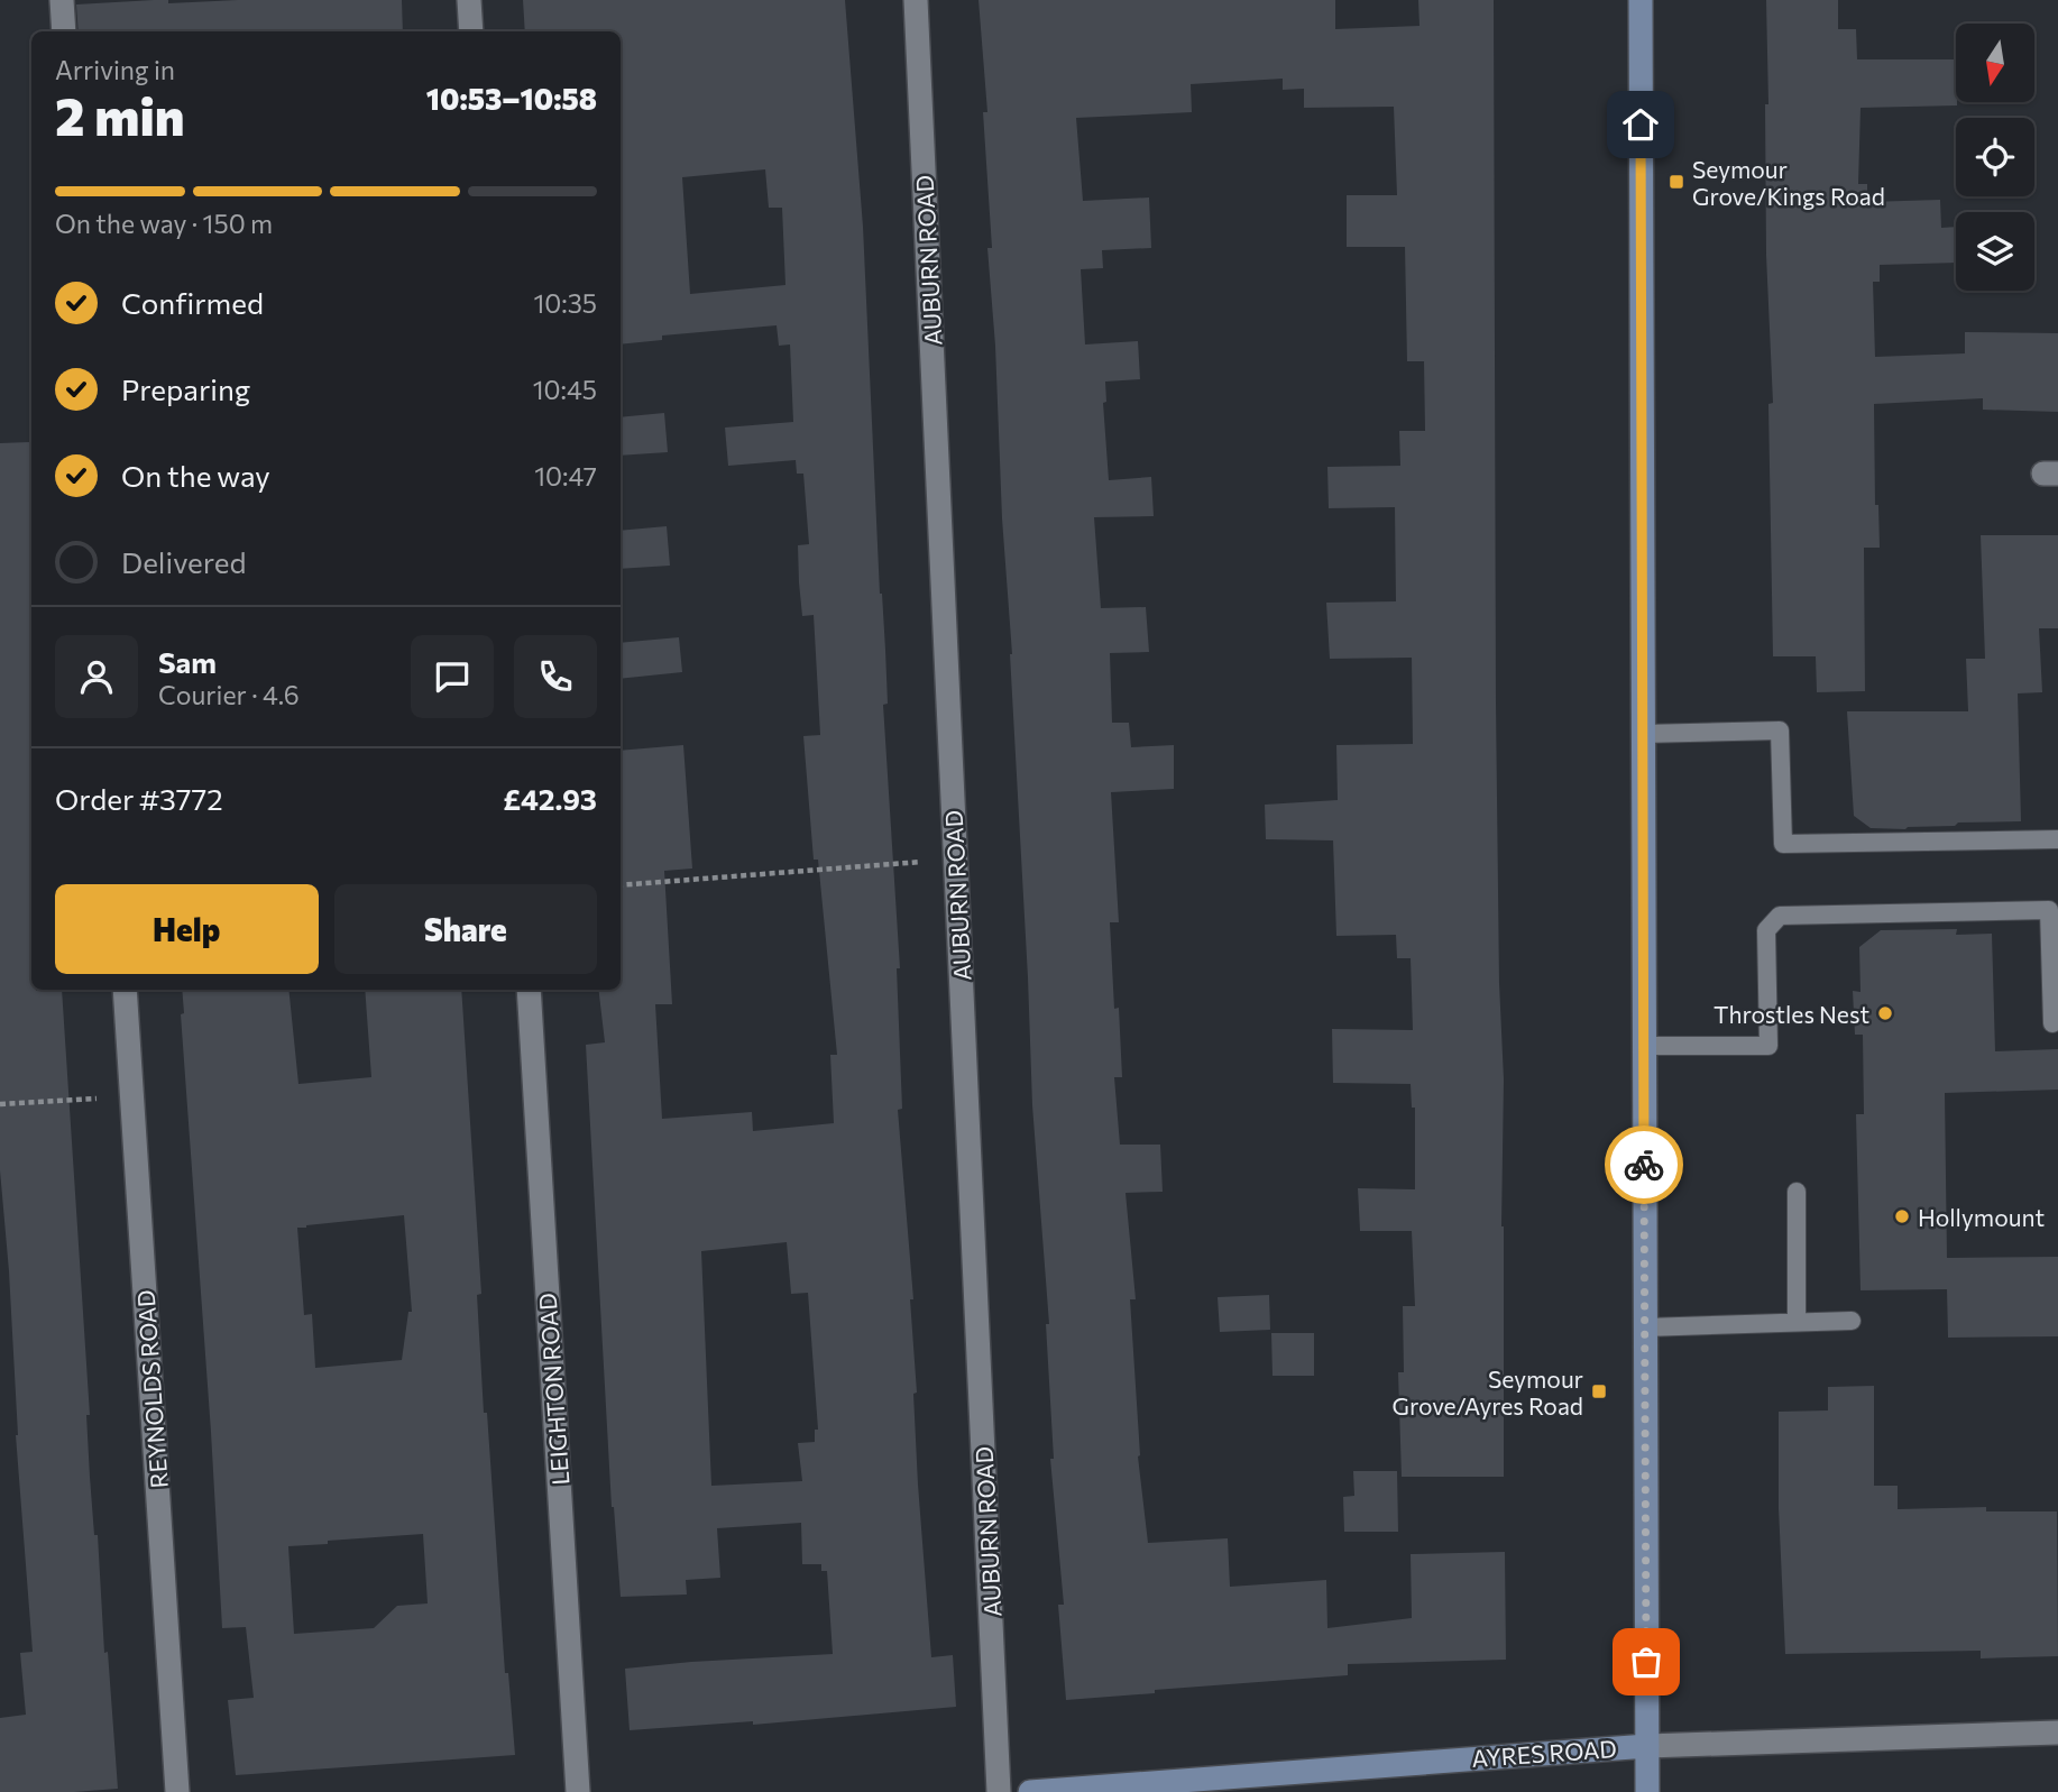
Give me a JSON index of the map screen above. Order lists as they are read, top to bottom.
{
  "streets": {
    "main road": ["AYRES ROAD"],
    "street": ["AUBURN ROAD", "REYNOLDS ROAD", "LEIGHTON ROAD"]
  },
  "places": {
    "transit": ["Seymour Grove/Kings Road", "Seymour Grove/Ayres Road"],
    "other": ["Throstles Nest", "Hollymount"]
  },
  "north": "bottom",
  "page": {
    "heading": ["2 min", "Arriving in", "10:53–10:58"],
    "panel": [
      "Sam",
      "Courier · 4.6",
      "Order #3772",
      "£42.93"
    ],
    "bar": "On the way · 150 m",
    "list": [
      ["Confirmed", "10:35"],
      ["Preparing", "10:45"],
      ["On the way", "10:47"],
      "Delivered"
    ],
    "buttons": ["Help", "Share"]
  }
}
